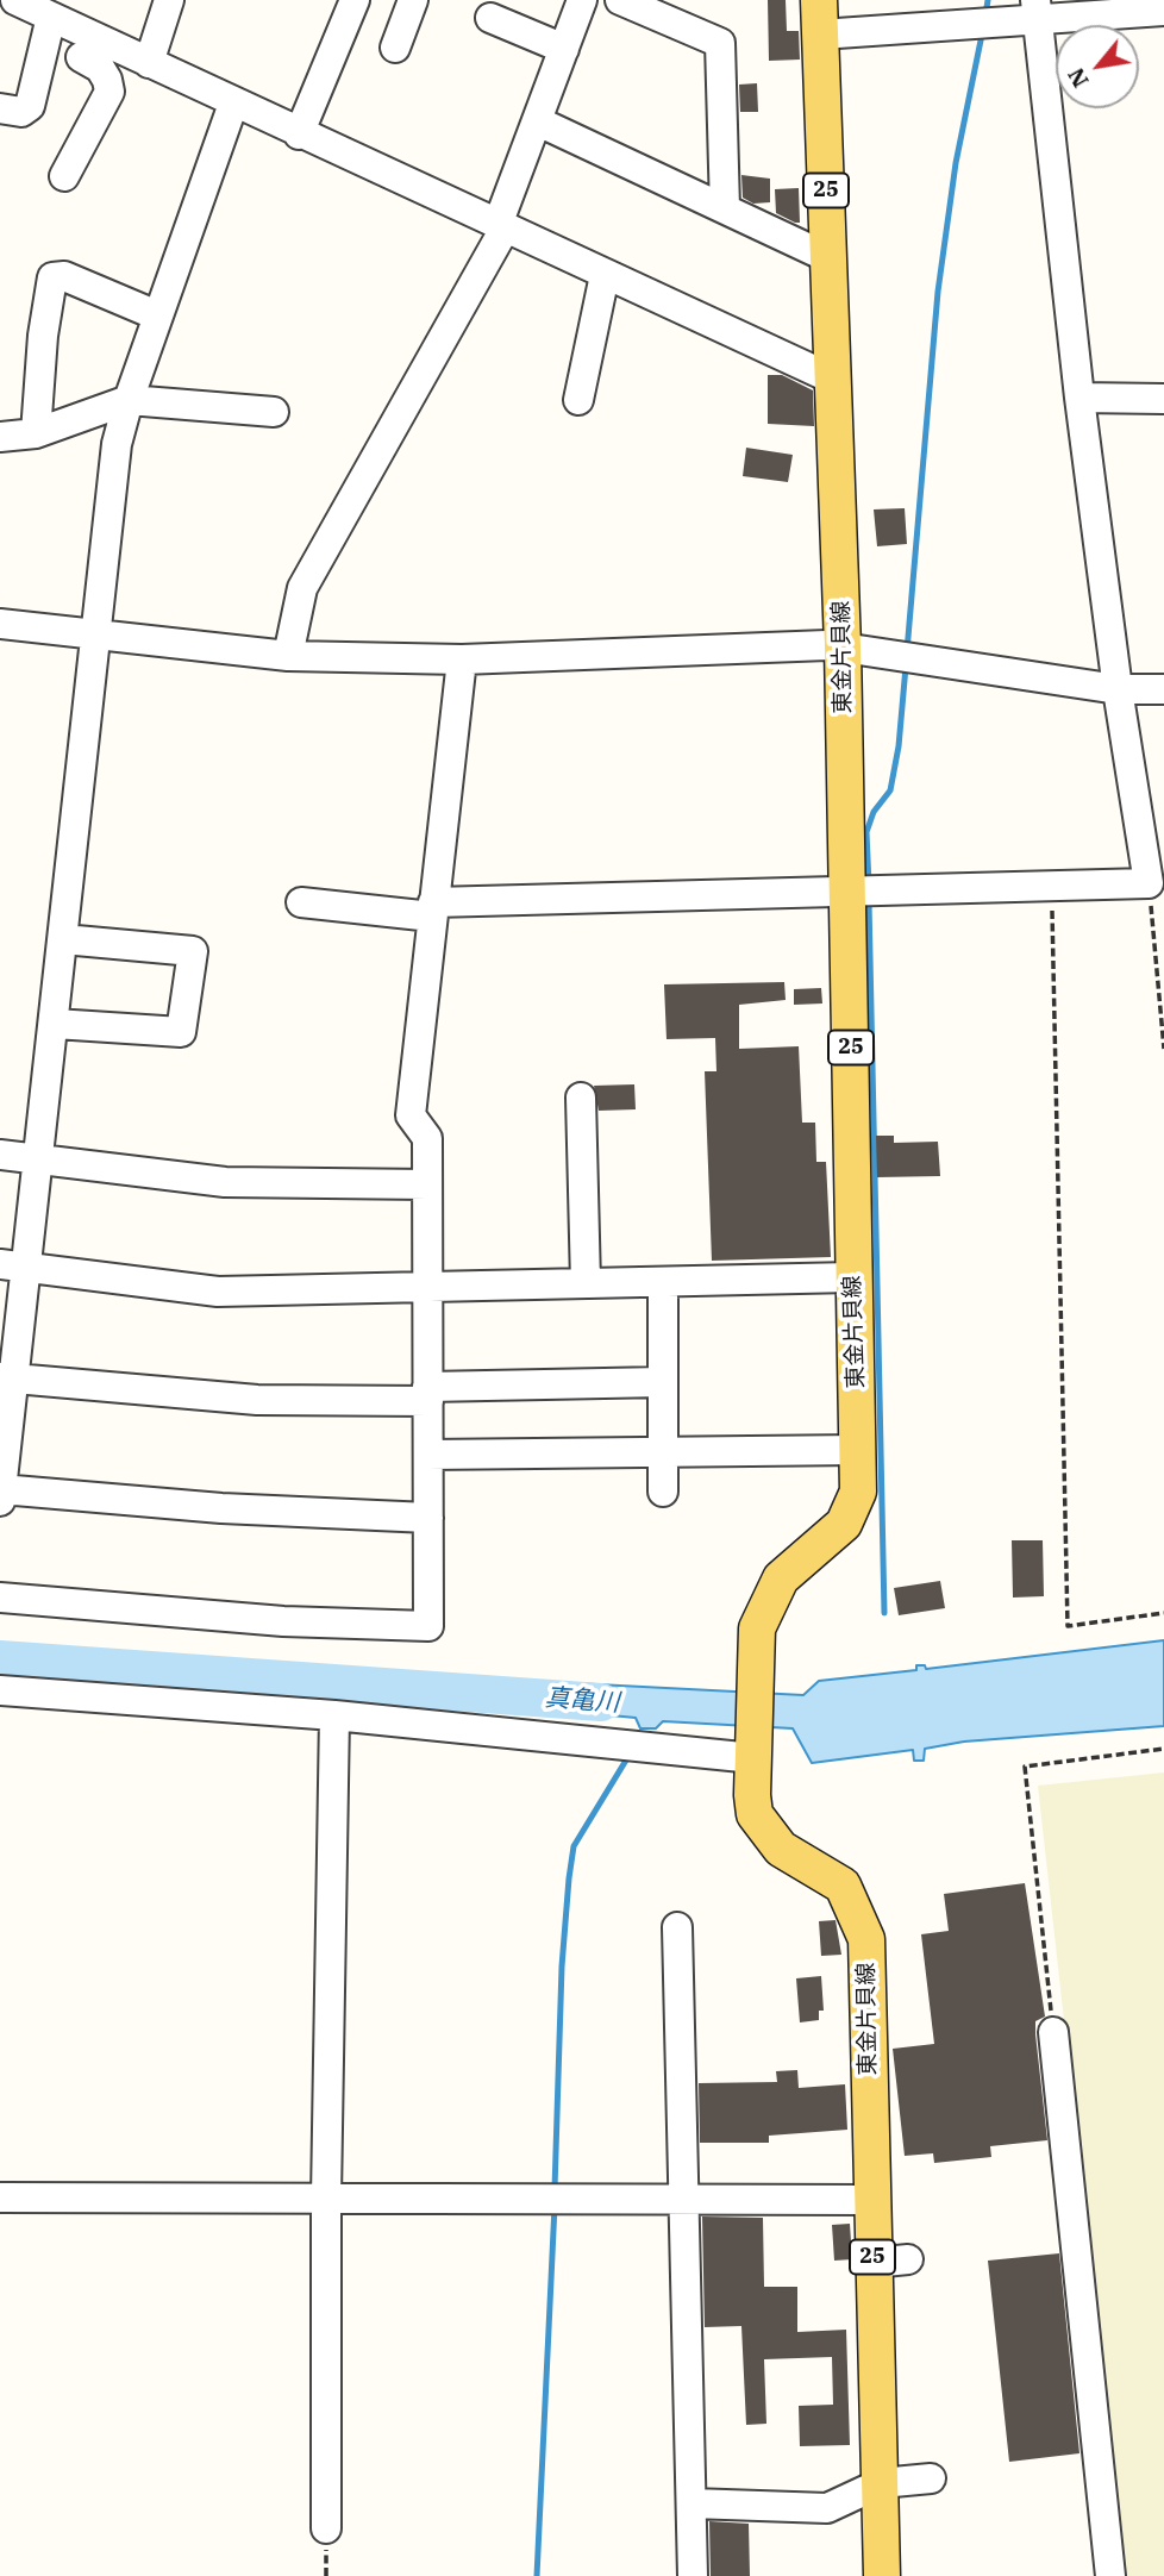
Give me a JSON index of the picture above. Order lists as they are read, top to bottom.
{
  "streets": {
    "main road": ["25", "東金片貝線"]
  },
  "water": ["真亀川"],
  "north": "bottom left"
}
